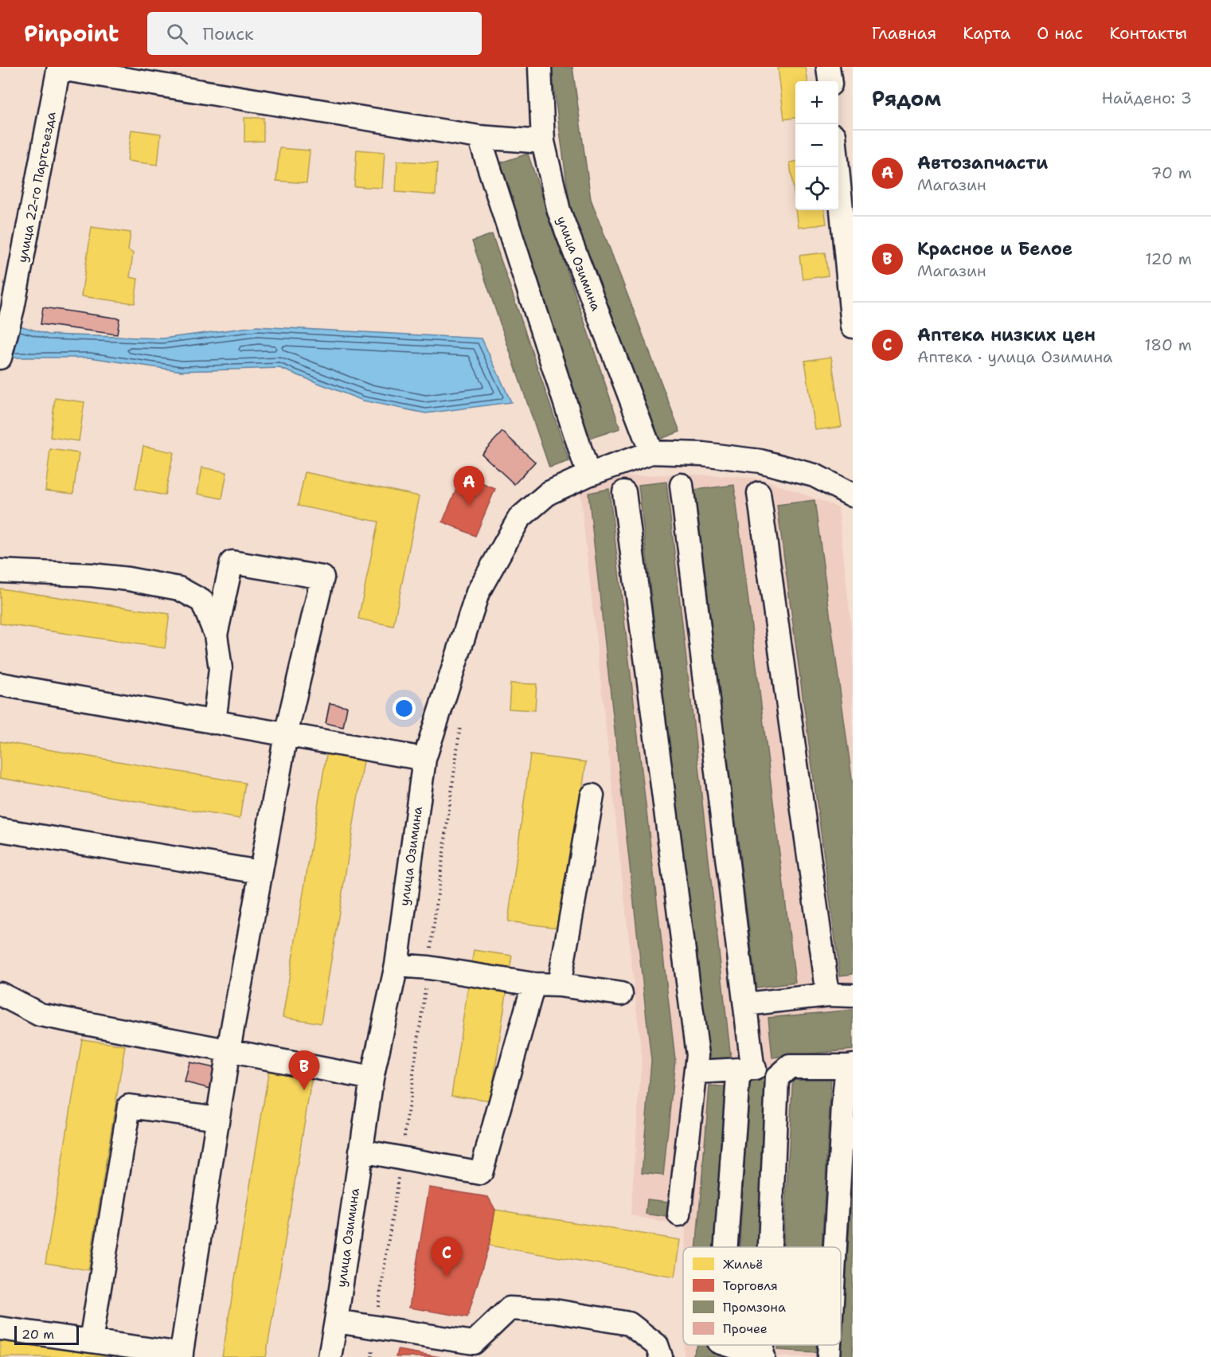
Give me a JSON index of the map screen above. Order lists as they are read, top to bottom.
{
  "streets": {
    "street": ["улица 22-го Партсъезда", "улица Озимина"]
  },
  "legend": [
    "Жильё",
    "Торговля",
    "Промзона",
    "Прочее"
  ],
  "scale_bar": "20 m",
  "page": {
    "header": "Pinpoint",
    "search": "Поиск",
    "nav": [
      "Главная",
      "Карта",
      "О нас",
      "Контакты"
    ],
    "heading": ["Рядом", "Найдено: 3"],
    "map_buttons": ["+", "−"],
    "list": [
      {
        "mark": "A",
        "name": "Автозапчасти",
        "note": "Магазин",
        "value": "70 m"
      },
      {
        "mark": "B",
        "name": "Красное и Белое",
        "note": "Магазин",
        "value": "120 m"
      },
      {
        "mark": "C",
        "name": "Аптека низких цен",
        "note": "Аптека · улица Озимина",
        "value": "180 m"
      }
    ],
    "pins": ["A", "B", "C"],
    "scale": "20 m"
  }
}
